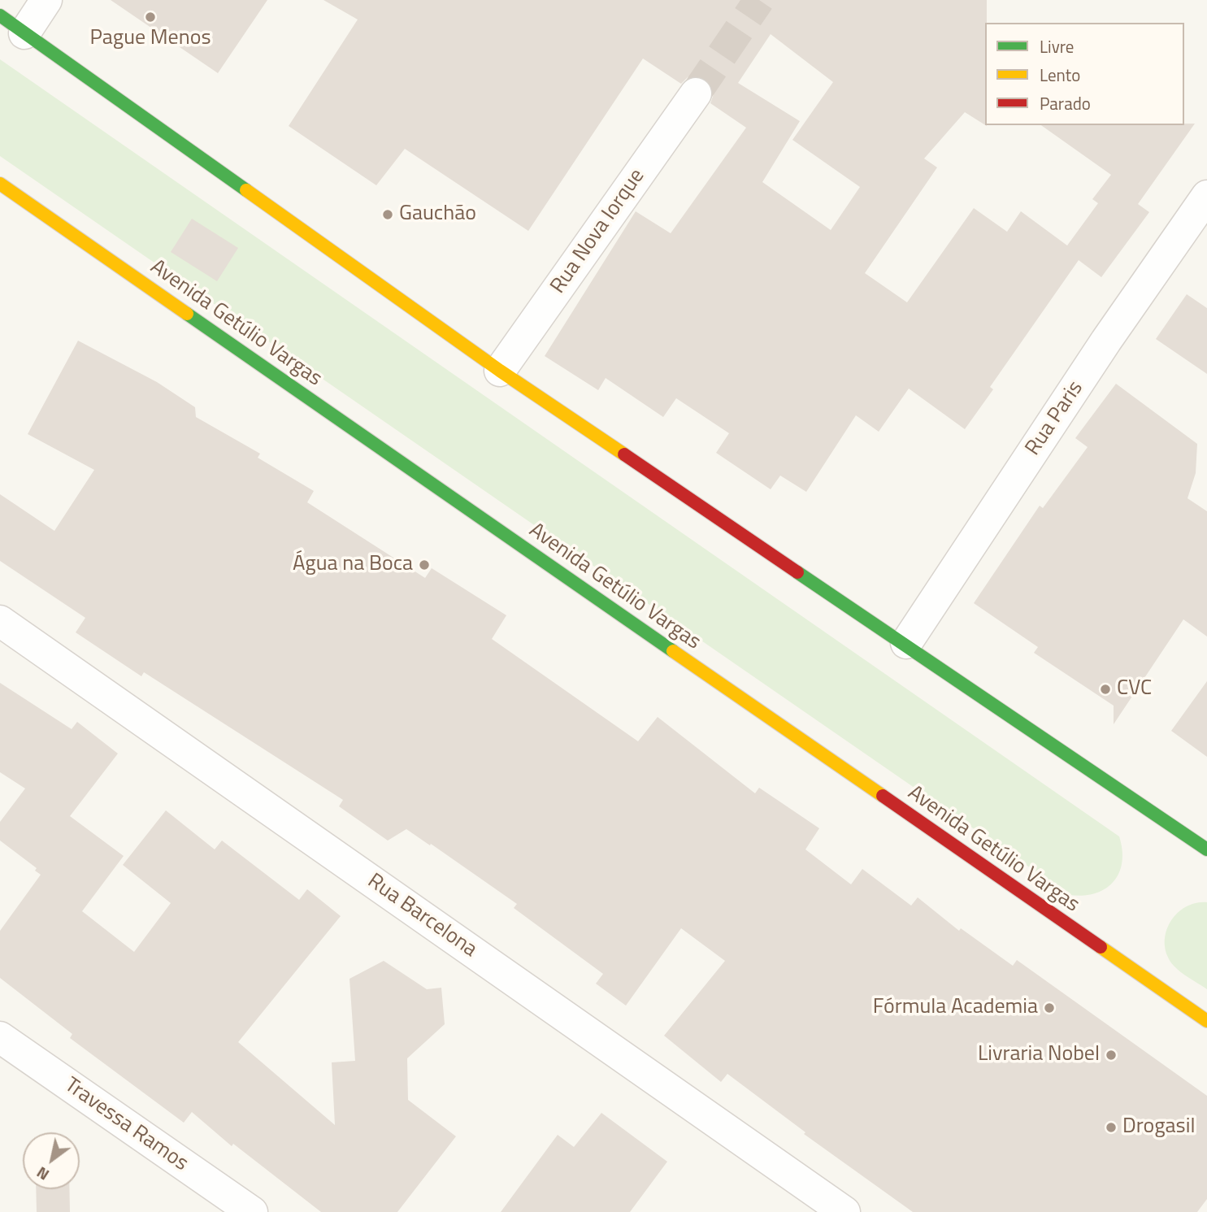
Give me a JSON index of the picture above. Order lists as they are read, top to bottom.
{
  "streets": {
    "main road": ["Avenida Getúlio Vargas"],
    "street": [
      "Rua Nova Iorque",
      "Rua Paris",
      "Rua Barcelona",
      "Travessa Ramos"
    ]
  },
  "places": [
    "Pague Menos",
    "Gauchão",
    "Água na Boca",
    "CVC",
    "Fórmula Academia",
    "Livraria Nobel",
    "Drogasil"
  ],
  "legend": ["Livre", "Lento", "Parado"],
  "north": "bottom left"
}
